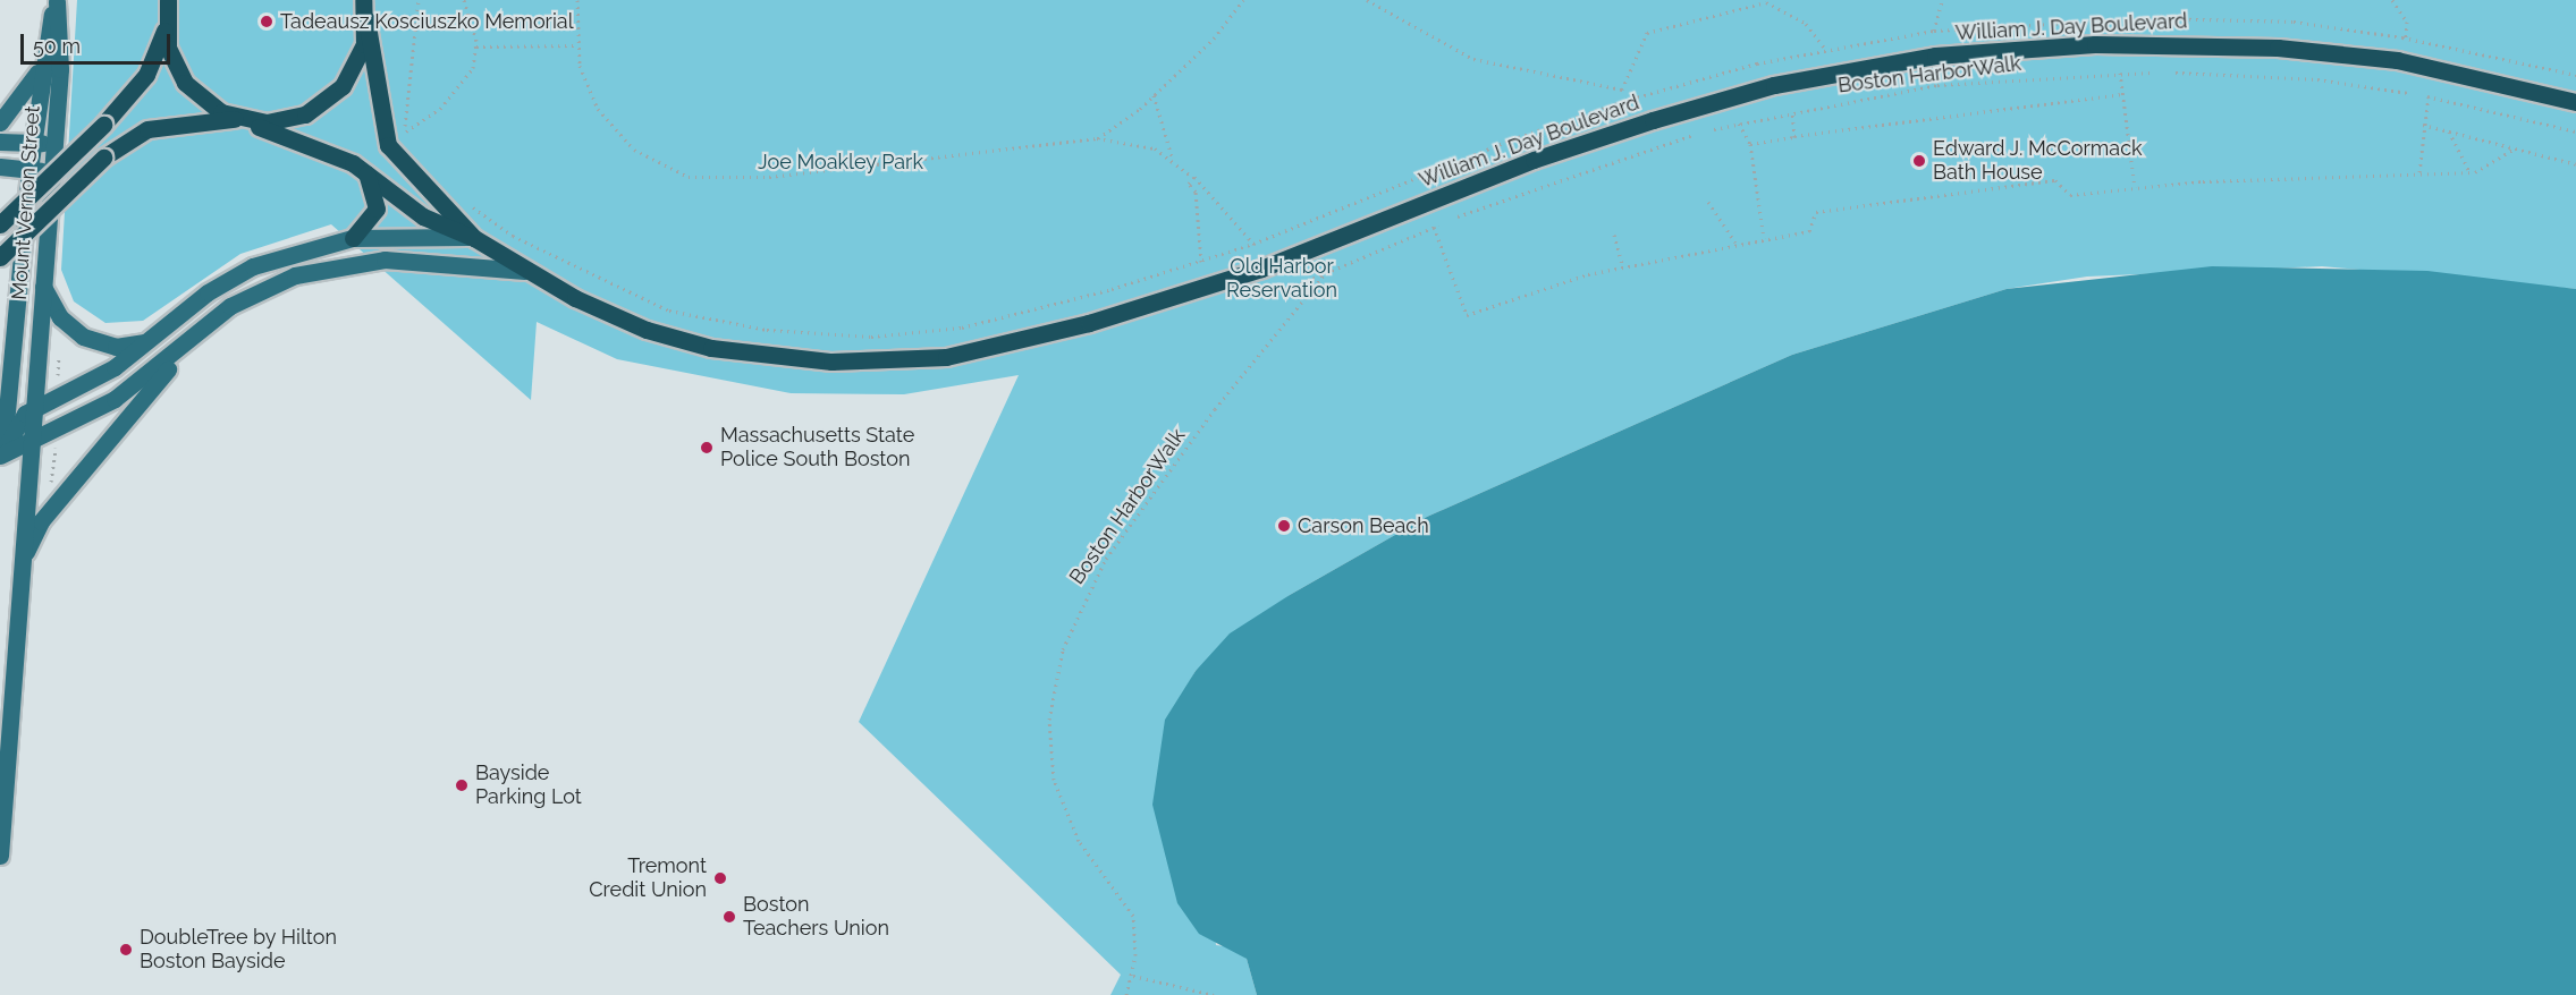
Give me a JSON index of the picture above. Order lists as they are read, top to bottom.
{
  "streets": {
    "main road": ["William J. Day Boulevard"],
    "street": ["Mount Vernon Street"],
    "path": ["Boston HarborWalk"]
  },
  "crossings": [
    ["William J. Day Boulevard", "Mount Vernon Street"]
  ],
  "parks": ["Joe Moakley Park", "Old Harbor Reservation"],
  "places": [
    "Tadeausz Kosciuszko Memorial",
    "Edward J. McCormack Bath House",
    "Massachusetts State Police South Boston",
    "Carson Beach",
    "Bayside Parking Lot",
    "Tremont Credit Union",
    "Boston Teachers Union",
    "DoubleTree by Hilton Boston Bayside"
  ],
  "scale_bar": "50 m"
}
